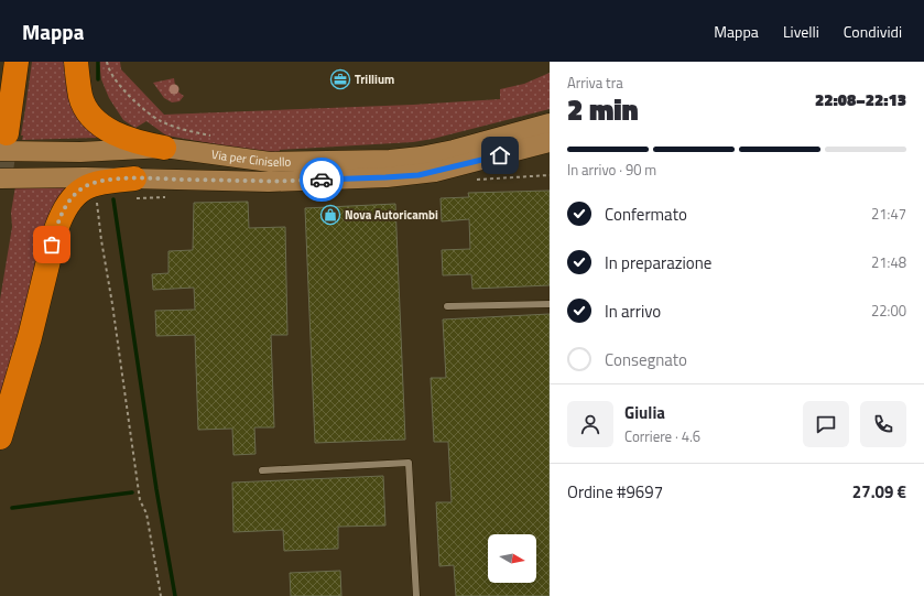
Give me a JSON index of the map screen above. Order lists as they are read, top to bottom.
{
  "streets": {
    "main road": ["Via per Cinisello"]
  },
  "places": {
    "office": ["Trillium"],
    "shop": ["Nova Autoricambi"]
  },
  "north": "right",
  "page": {
    "header": "Mappa",
    "nav": ["Mappa", "Livelli", "Condividi"],
    "heading": ["2 min", "Arriva tra", "22:08–22:13"],
    "panel": [
      "Giulia",
      "Corriere · 4.6",
      "Ordine #9697",
      "27.09 €"
    ],
    "bar": "In arrivo · 90 m",
    "list": [
      ["Confermato", "21:47"],
      ["In preparazione", "21:48"],
      ["In arrivo", "22:00"],
      "Consegnato"
    ]
  }
}
